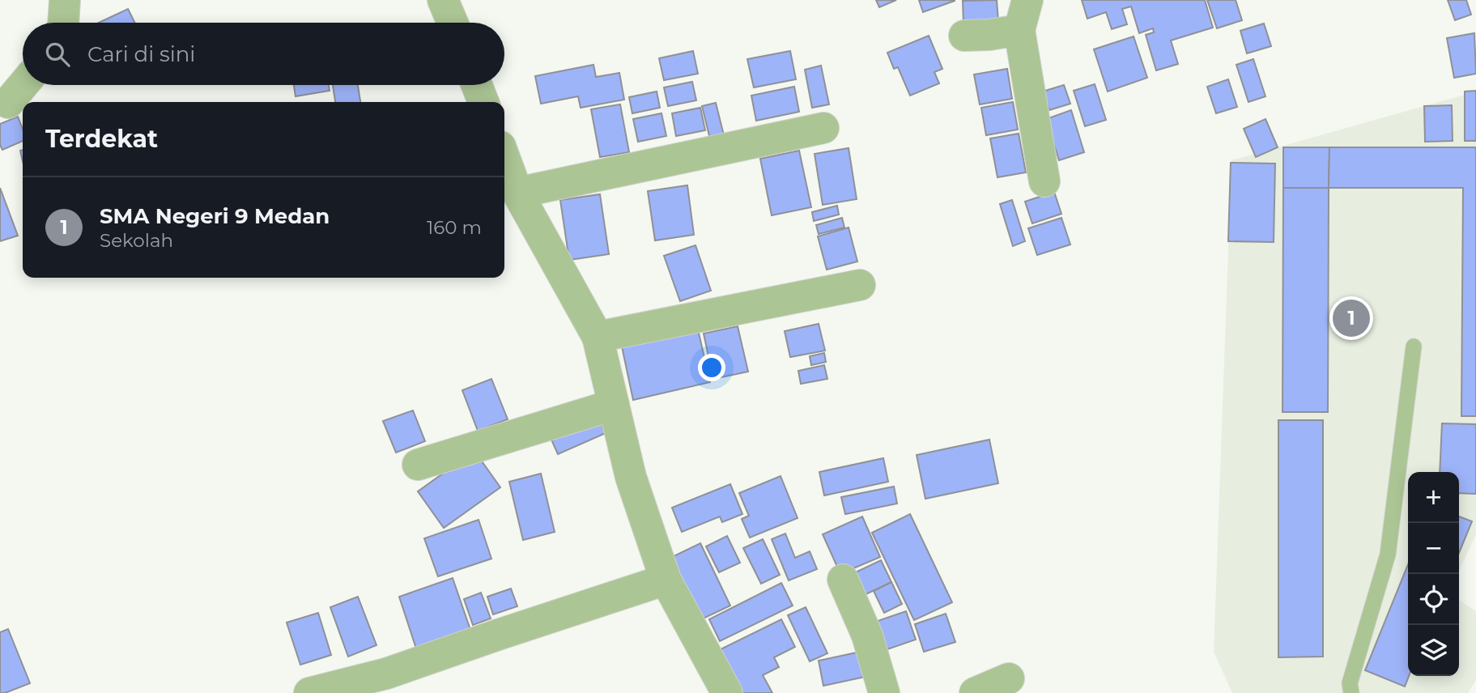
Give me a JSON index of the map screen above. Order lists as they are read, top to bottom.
{
  "page": {
    "search": "Cari di sini",
    "heading": "Terdekat",
    "list": [
      {
        "mark": "1",
        "name": "SMA Negeri 9 Medan",
        "note": "Sekolah",
        "value": "160 m"
      }
    ],
    "pins": "1",
    "map_buttons": ["+", "−"]
  }
}
